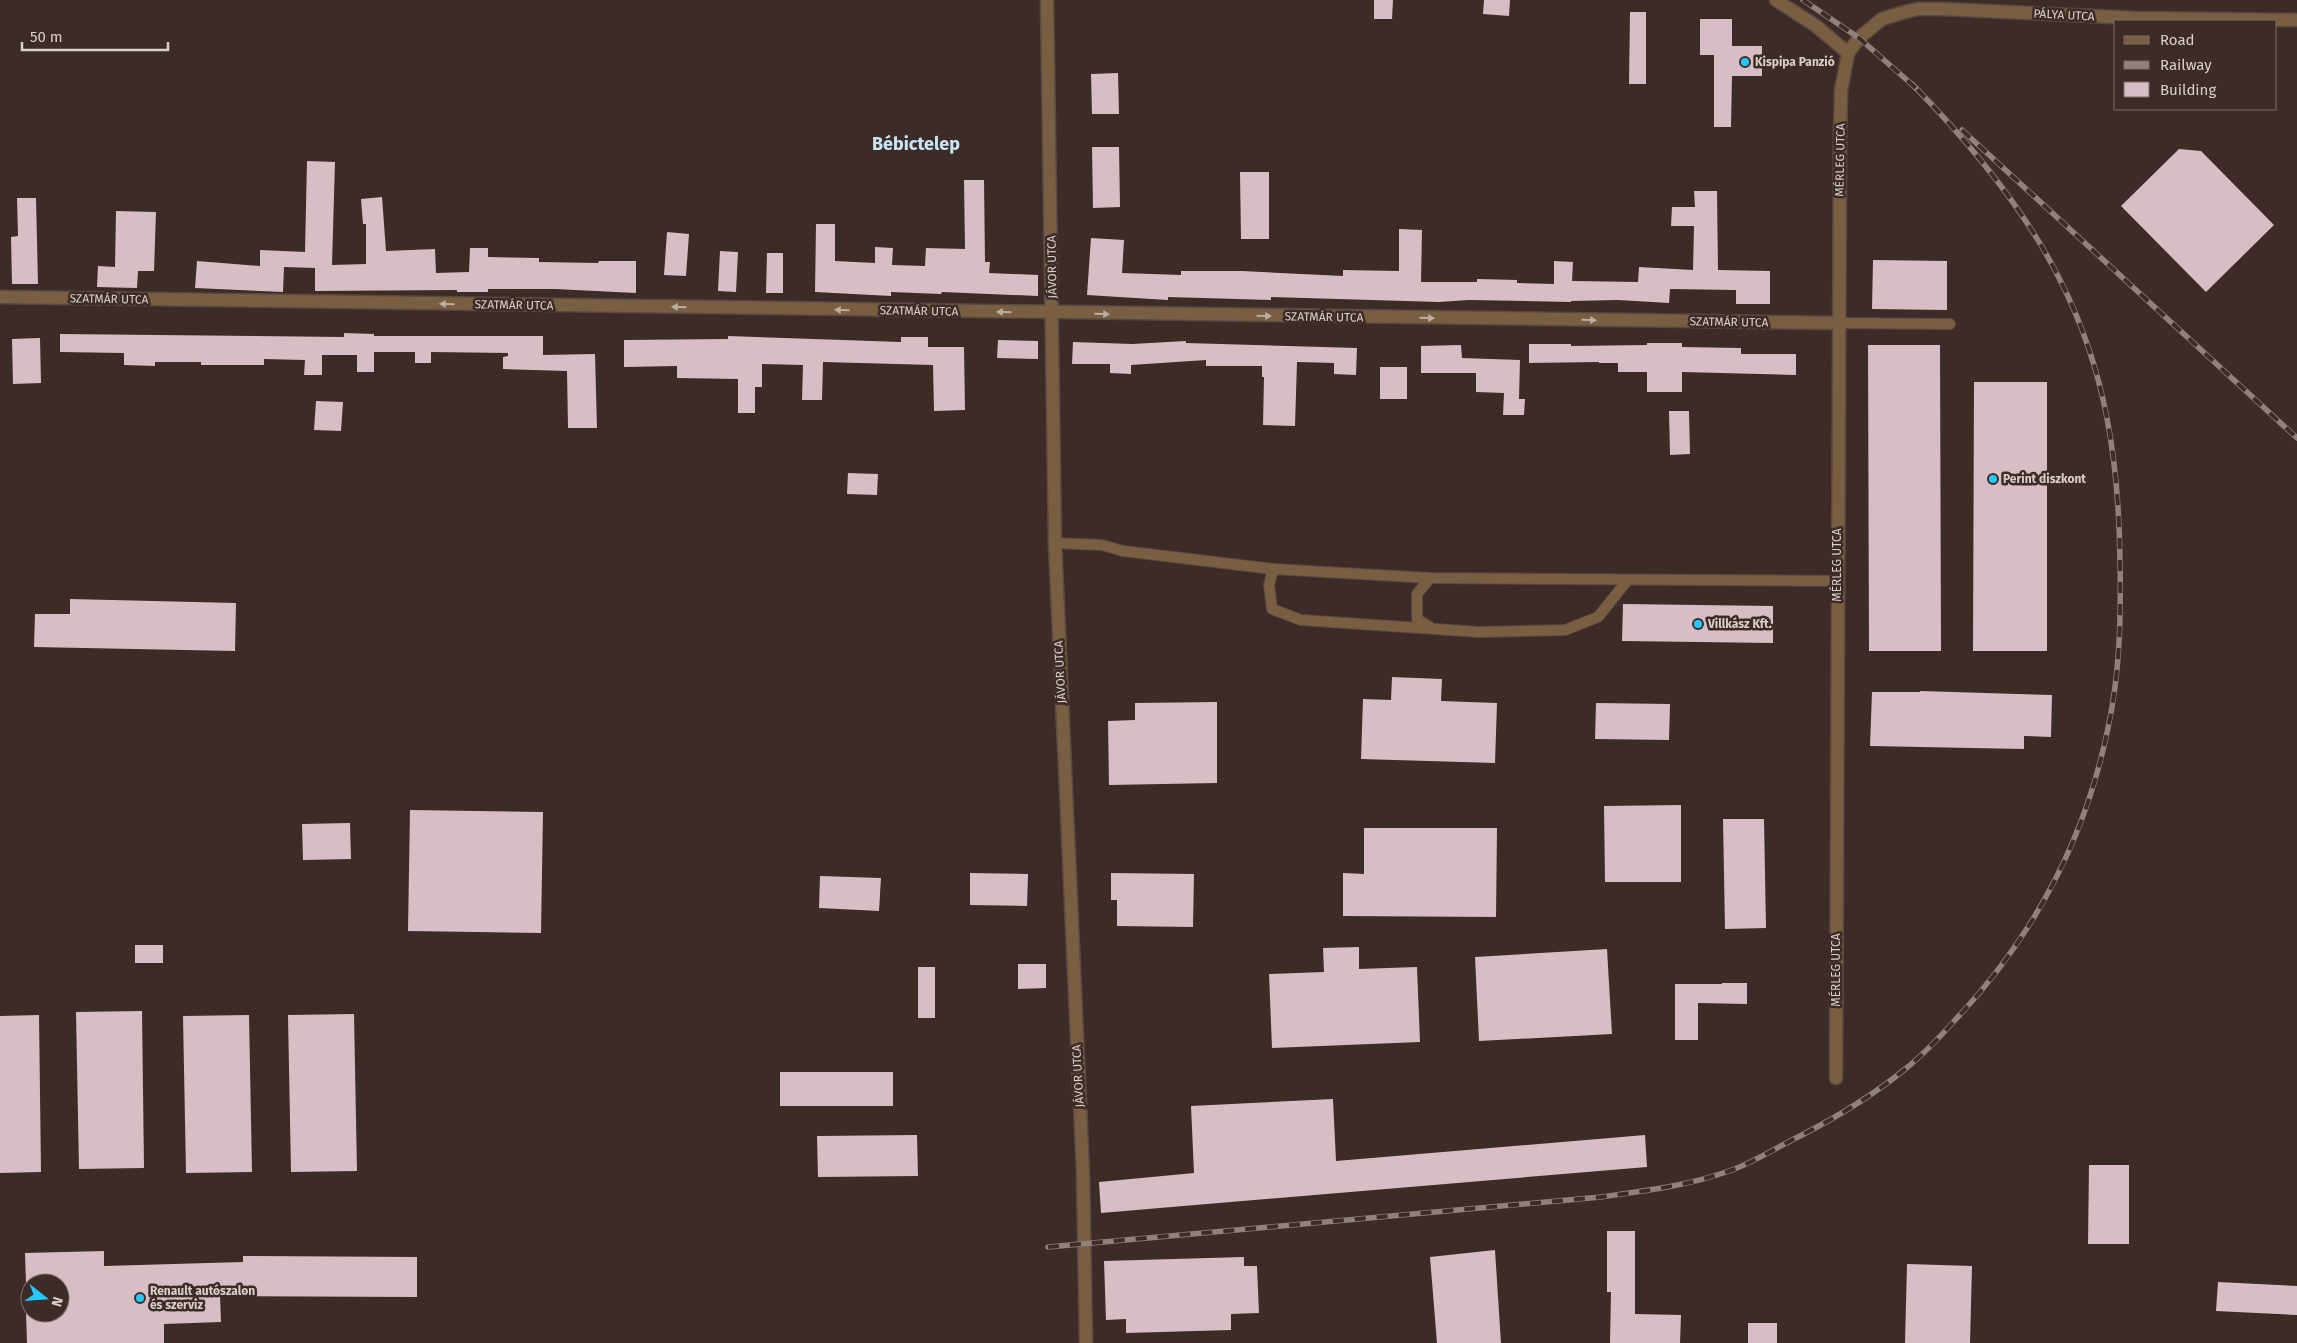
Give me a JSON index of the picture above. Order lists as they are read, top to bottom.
{
  "streets": {
    "street": [
      "PÁLYA UTCA",
      "MÉRLEG UTCA",
      "JÁVOR UTCA",
      "SZATMÁR UTCA"
    ]
  },
  "crossings": [
    ["PÁLYA UTCA", "MÉRLEG UTCA"],
    ["MÉRLEG UTCA", "SZATMÁR UTCA"],
    ["JÁVOR UTCA", "SZATMÁR UTCA"]
  ],
  "districts": ["Bébictelep"],
  "places": [
    "Kispipa Panzió",
    "Perint diszkont",
    "Villkász Kft.",
    "Renault autószalon és szerviz"
  ],
  "legend": ["Road", "Railway", "Building"],
  "scale_bar": "50 m",
  "north": "right"
}
